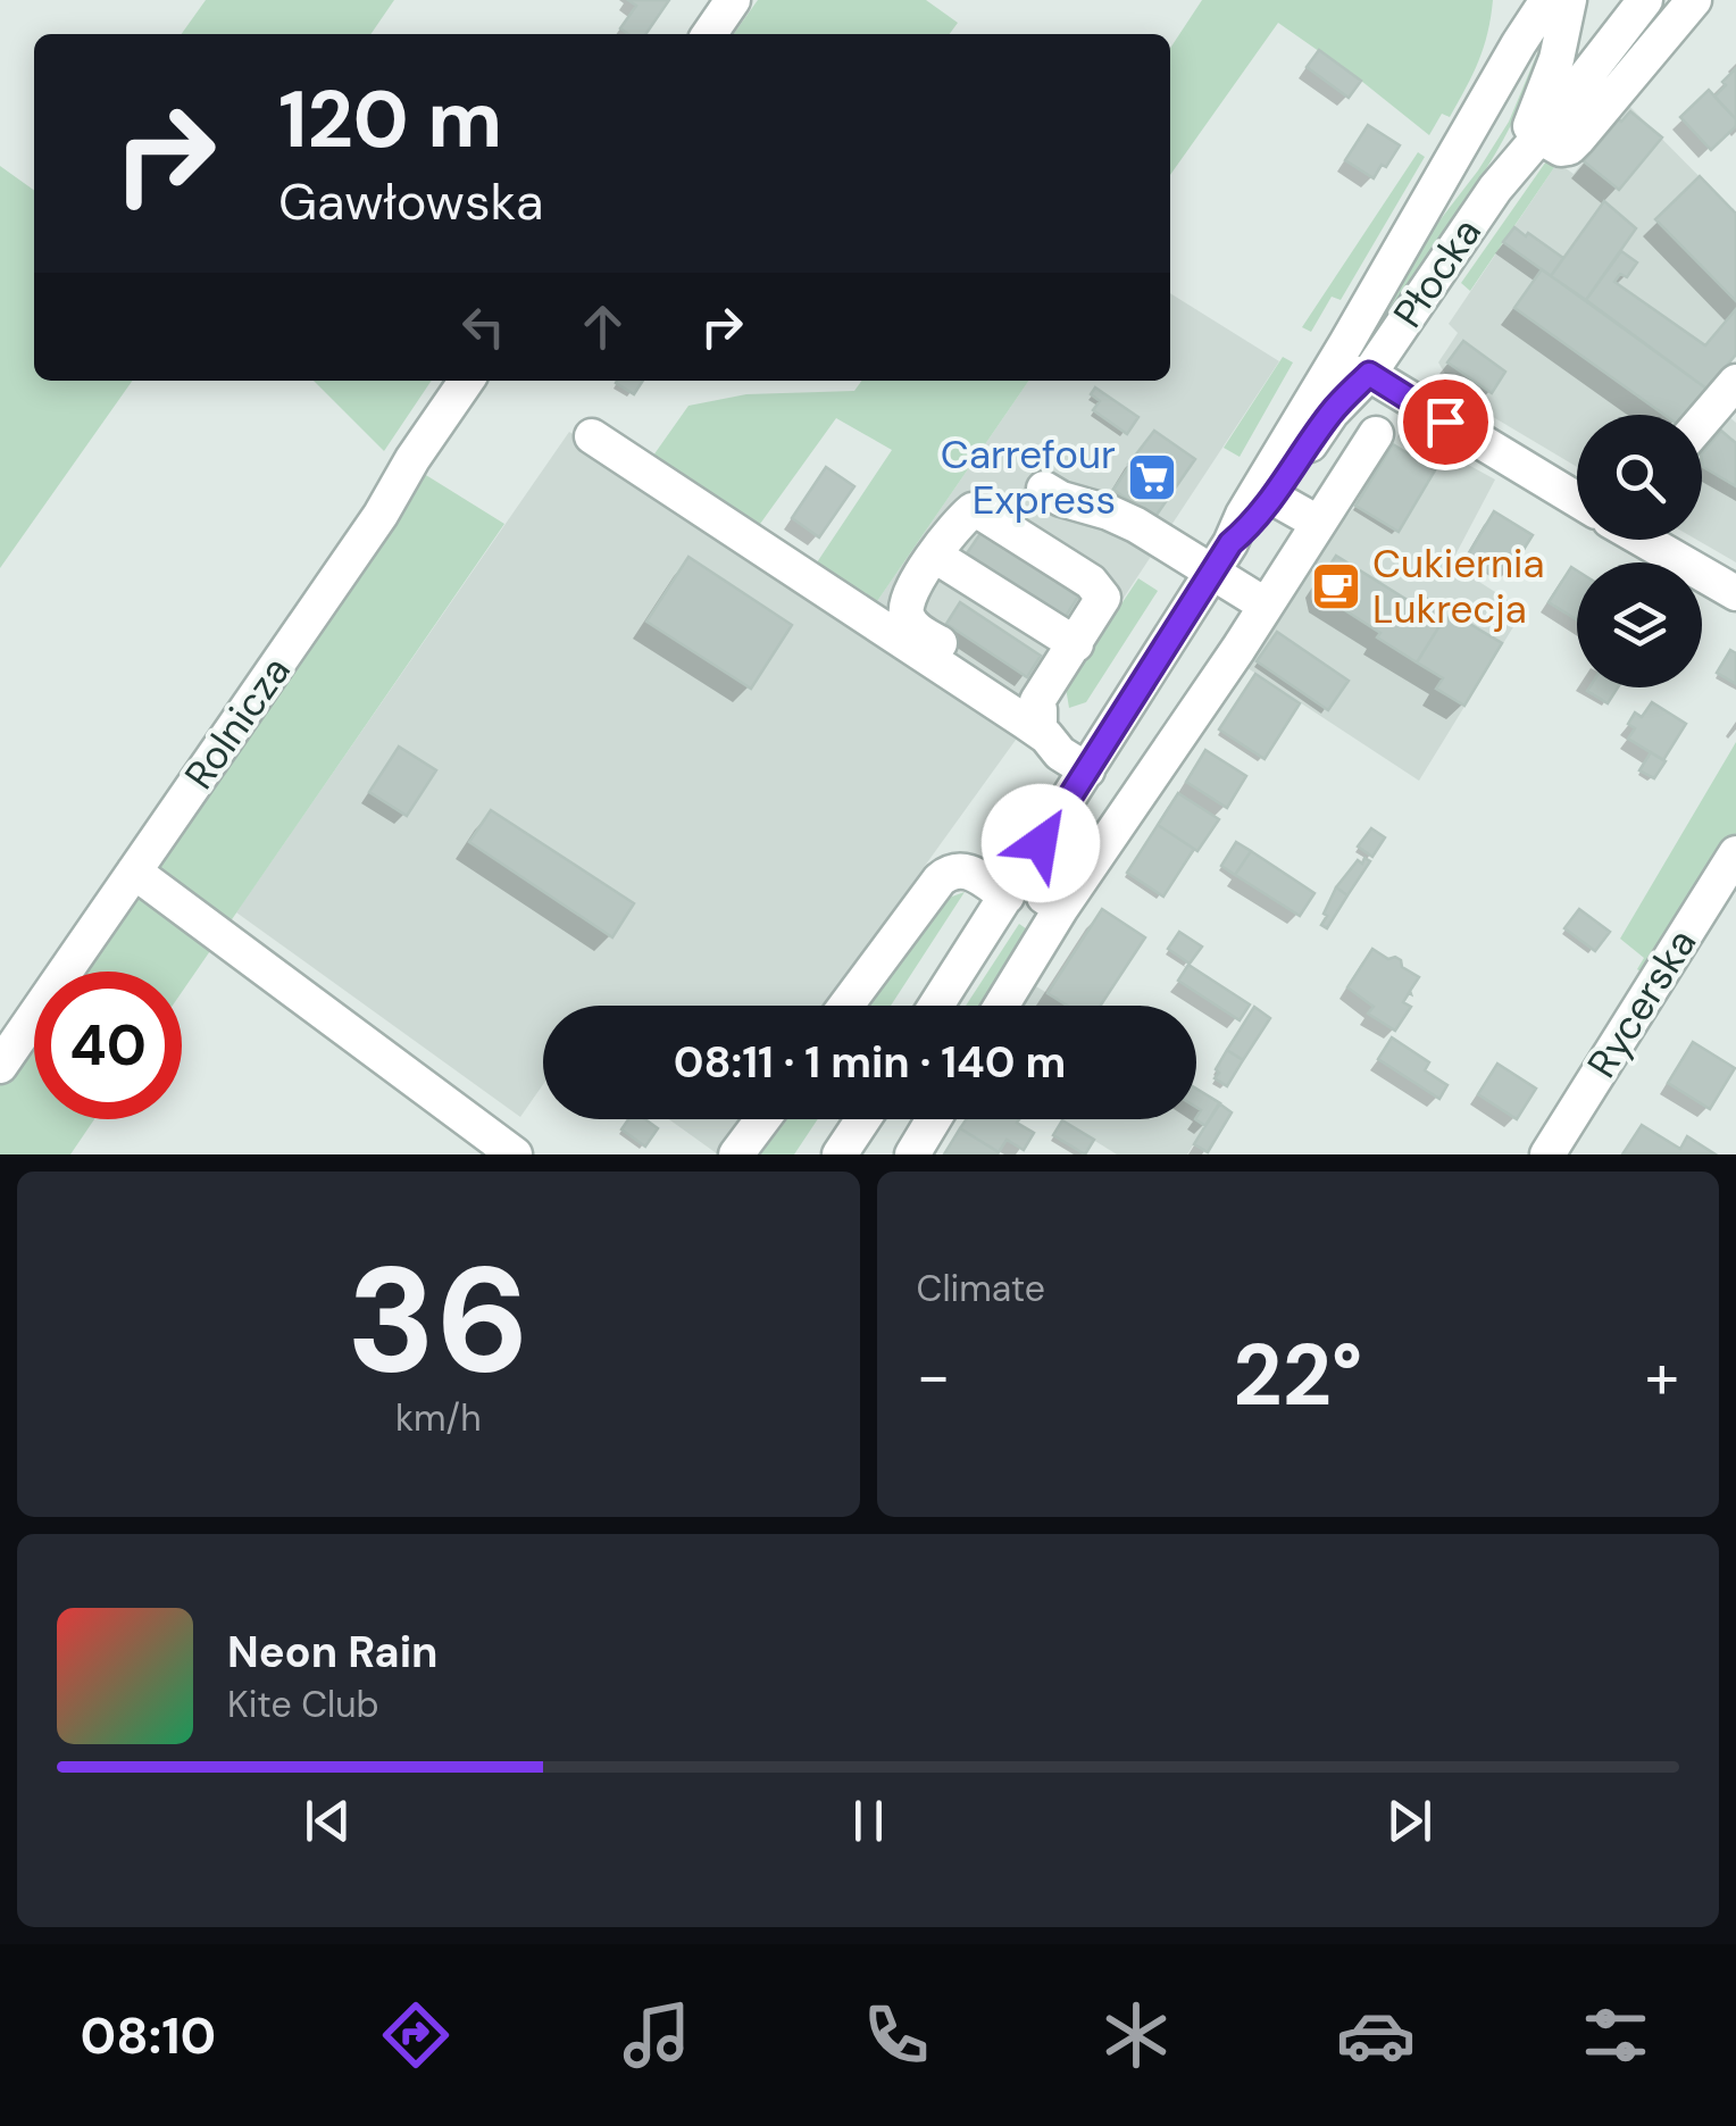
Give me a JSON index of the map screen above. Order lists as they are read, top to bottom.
{
  "streets": {
    "street": ["Płocka", "Rolnicza", "Rycerska"]
  },
  "places": {
    "supermarket": ["Carrefour Express"],
    "cafe": ["Cukiernia Lukrecja"]
  },
  "page": {
    "turn": ["120 m", "Gawłowska"],
    "limit": "40",
    "trip": "08:11 · 1 min · 140 m",
    "tile": [
      ["36", "km/h"],
      "Climate"
    ],
    "heat": ["−", "22°", "+"],
    "song": ["Neon Rain", "Kite Club"],
    "tabs": "08:10"
  }
}
